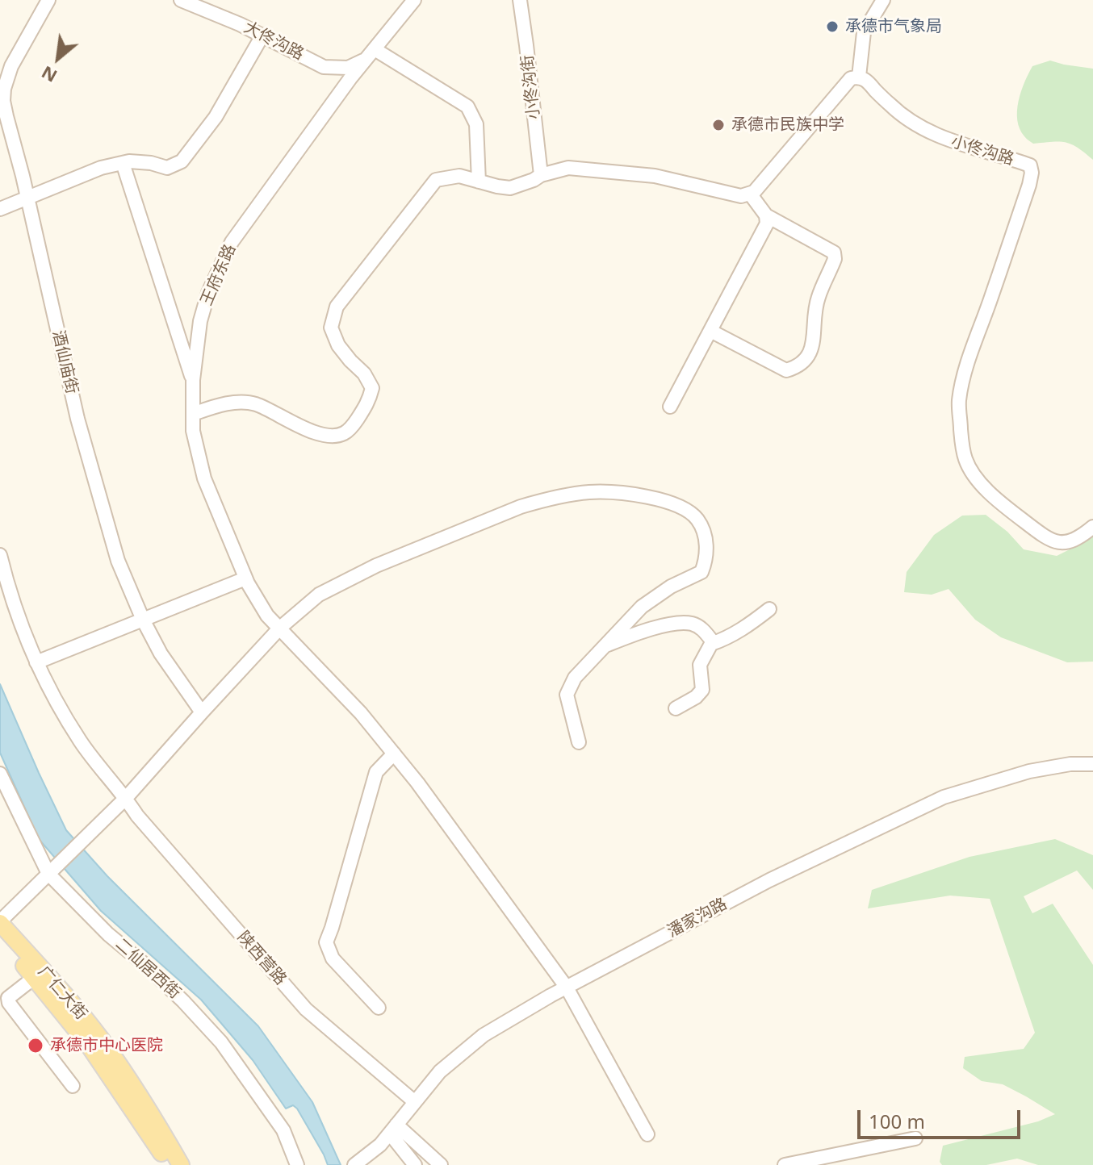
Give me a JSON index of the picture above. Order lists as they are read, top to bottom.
{
  "streets": {
    "main road": ["广仁大街"],
    "street": [
      "大佟沟路",
      "小佟沟街",
      "小佟沟路",
      "王府东路",
      "酒仙庙街",
      "潘家沟路",
      "陕西营路",
      "二仙居西街"
    ]
  },
  "crossings": [
    ["大佟沟路", "王府东路"],
    ["王府东路", "潘家沟路"],
    ["潘家沟路", "陕西营路"]
  ],
  "places": ["承德市气象局", "承德市民族中学", "承德市中心医院"],
  "scale_bar": "100 m",
  "north": "bottom left"
}
